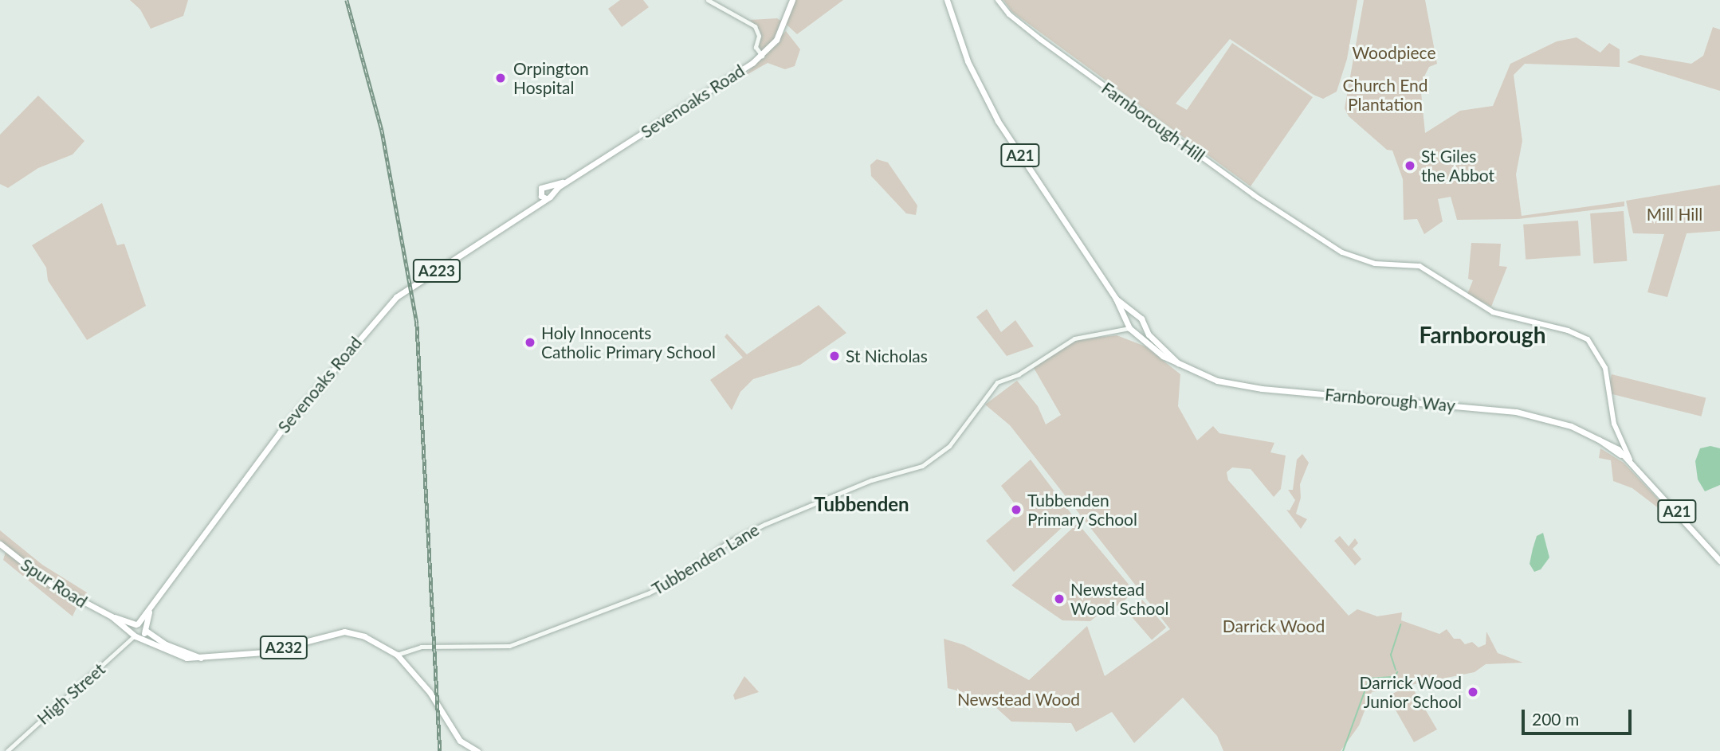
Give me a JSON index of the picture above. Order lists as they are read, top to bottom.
{
  "streets": {
    "main road": [
      "Sevenoaks Road",
      "Farnborough Hill",
      "A21",
      "A223",
      "Farnborough Way",
      "Spur Road",
      "A232"
    ],
    "street": ["Tubbenden Lane", "High Street"]
  },
  "crossings": [
    ["Sevenoaks Road", "A223"],
    ["Sevenoaks Road", "Spur Road"],
    ["Sevenoaks Road", "High Street"],
    ["A21", "Farnborough Way"],
    ["Farnborough Way", "Tubbenden Lane"],
    ["Tubbenden Lane", "A232"],
    ["Spur Road", "A232"],
    ["Spur Road", "High Street"]
  ],
  "districts": ["Farnborough", "Tubbenden"],
  "parks": [
    "Woodpiece",
    "Church End Plantation",
    "Mill Hill",
    "Darrick Wood",
    "Newstead Wood"
  ],
  "places": [
    "Orpington Hospital",
    "St Giles the Abbot",
    "Holy Innocents Catholic Primary School",
    "St Nicholas",
    "Tubbenden Primary School",
    "Newstead Wood School",
    "Darrick Wood Junior School"
  ],
  "scale_bar": "200 m"
}
